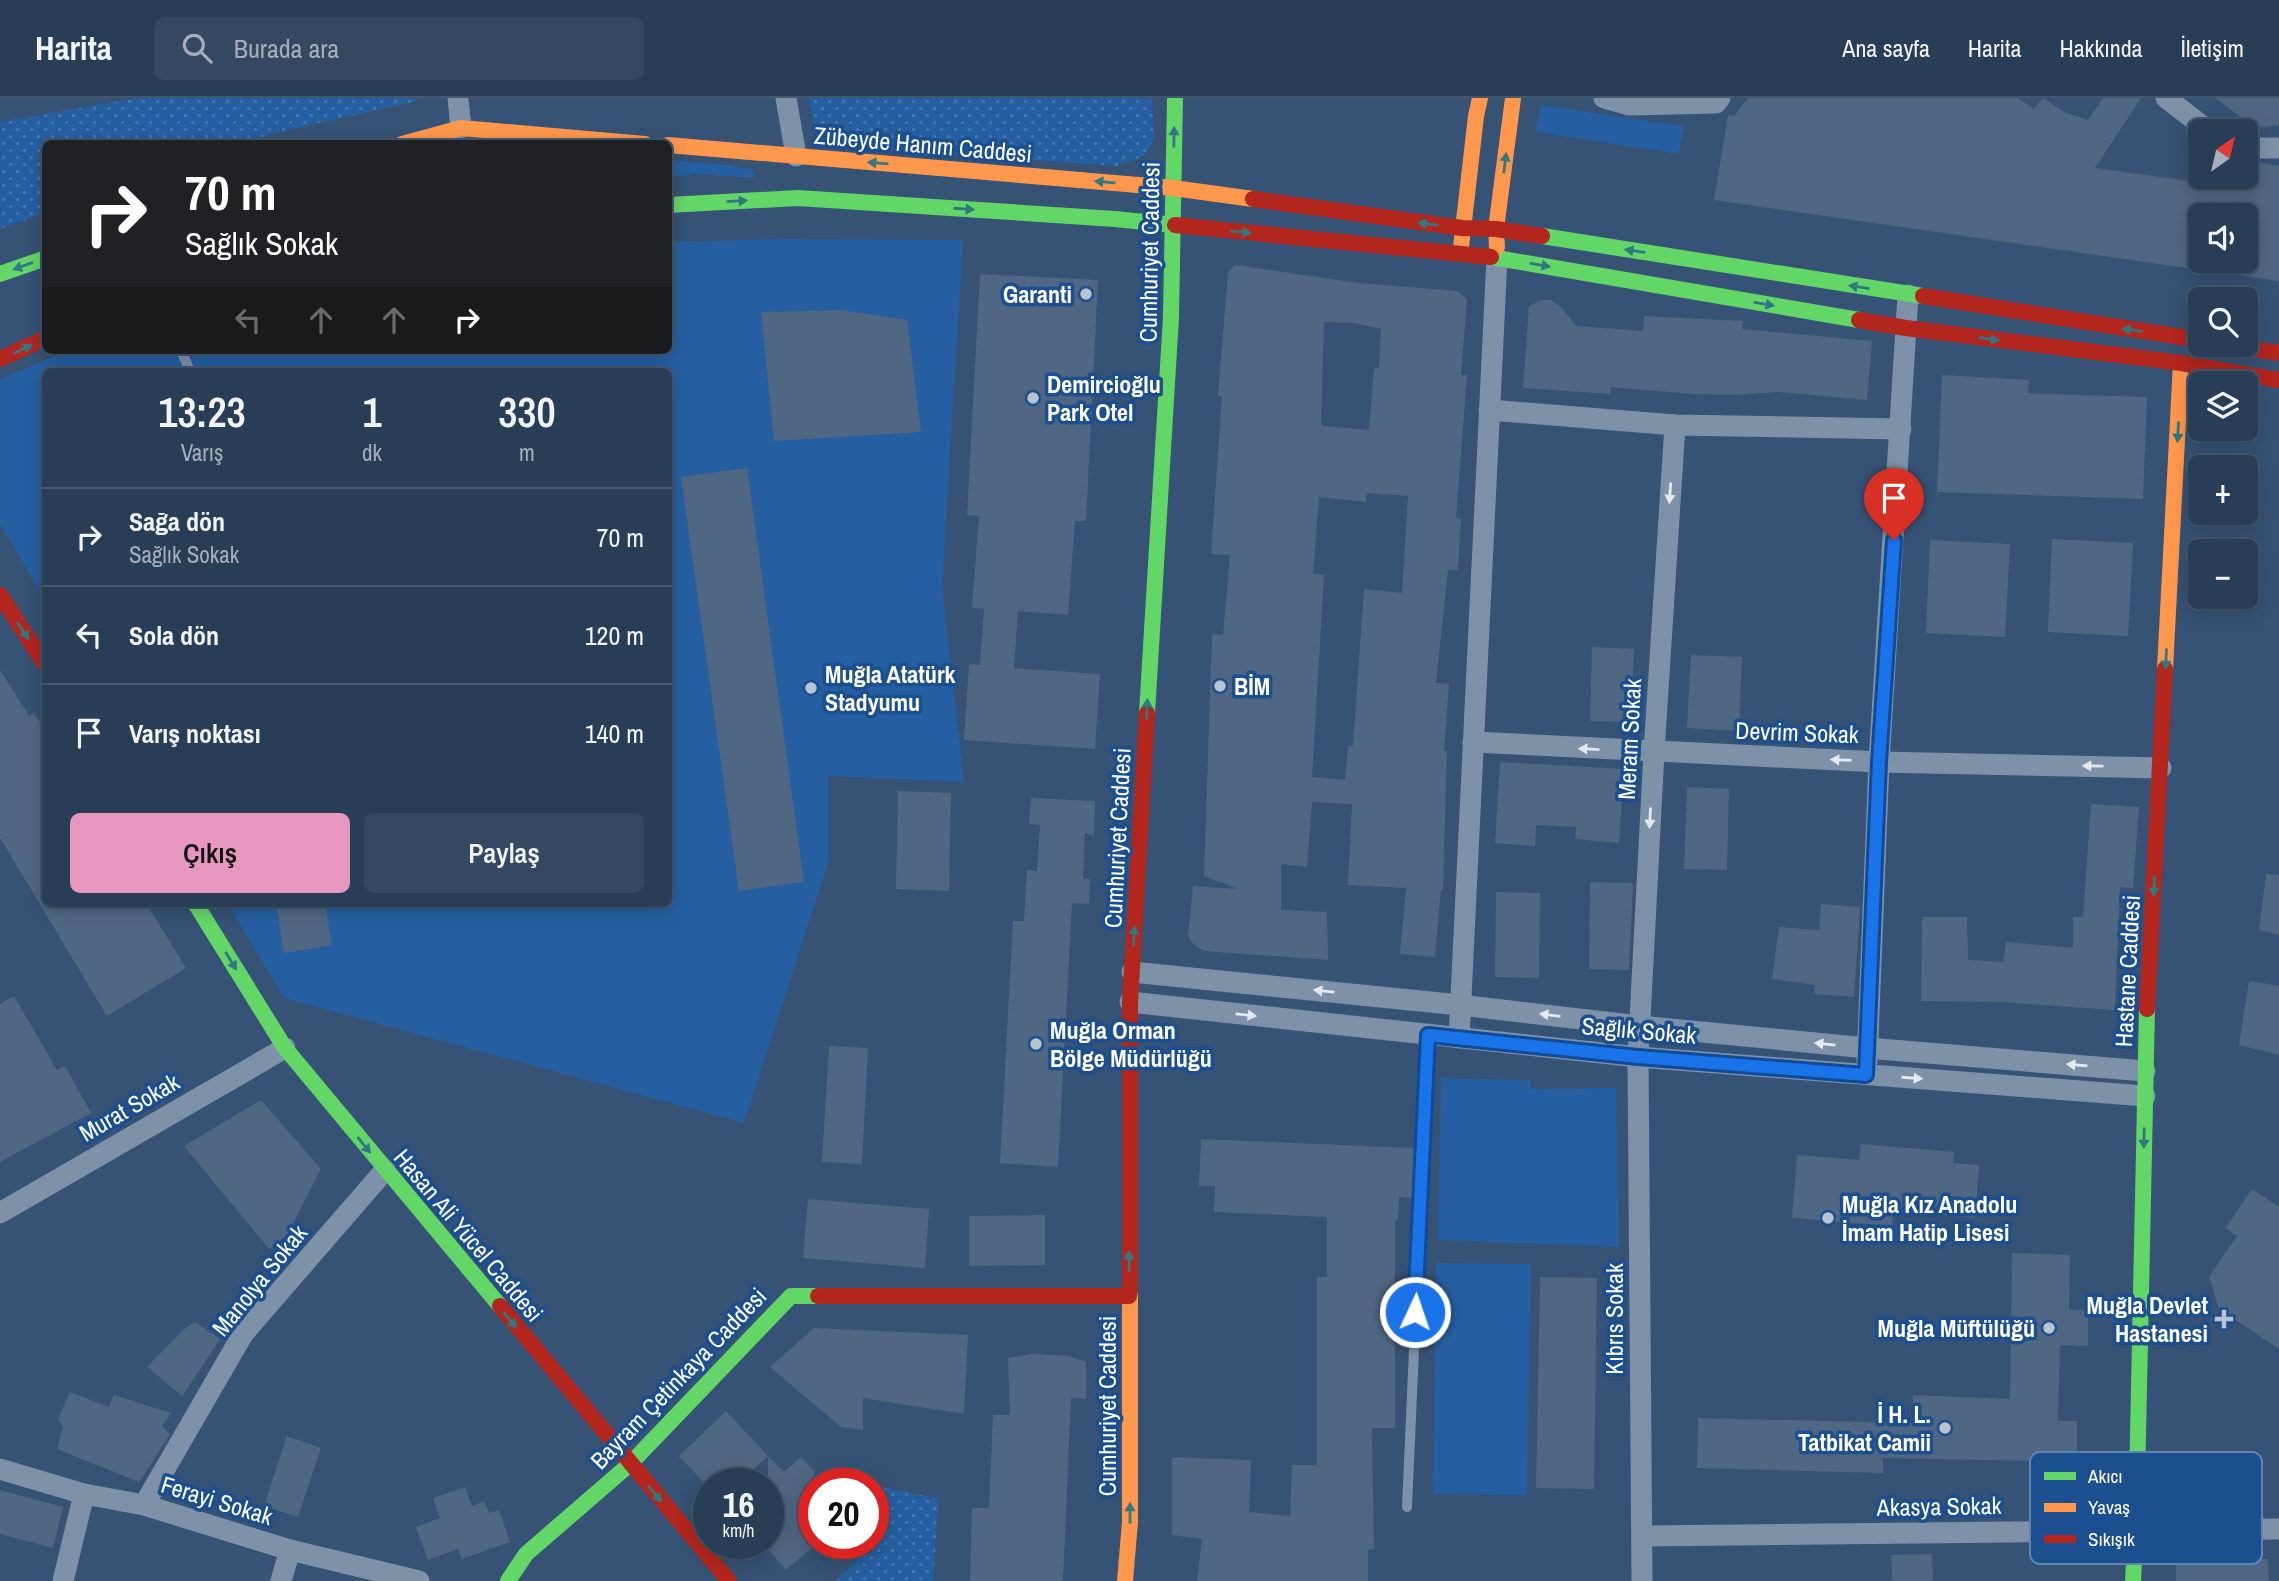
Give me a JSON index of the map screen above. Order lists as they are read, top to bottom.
{
  "streets": {
    "main road": [
      "Zübeyde Hanım Caddesi",
      "Cumhuriyet Caddesi",
      "Hastane Caddesi",
      "Hasan Ali Yücel Caddesi",
      "Bayram Çetinkaya Caddesi"
    ],
    "street": [
      "Devrim Sokak",
      "Meram Sokak",
      "Sağlık Sokak",
      "Murat Sokak",
      "Manolya Sokak",
      "Kıbrıs Sokak",
      "Ferayi Sokak",
      "Akasya Sokak"
    ]
  },
  "crossings": [
    ["Zübeyde Hanım Caddesi", "Cumhuriyet Caddesi"],
    ["Cumhuriyet Caddesi", "Sağlık Sokak"],
    ["Cumhuriyet Caddesi", "Bayram Çetinkaya Caddesi"],
    ["Devrim Sokak", "Meram Sokak"],
    ["Devrim Sokak", "Hastane Caddesi"],
    ["Meram Sokak", "Sağlık Sokak"],
    ["Meram Sokak", "Kıbrıs Sokak"],
    ["Hastane Caddesi", "Sağlık Sokak"],
    ["Sağlık Sokak", "Kıbrıs Sokak"],
    ["Murat Sokak", "Hasan Ali Yücel Caddesi"],
    ["Hasan Ali Yücel Caddesi", "Manolya Sokak"],
    ["Hasan Ali Yücel Caddesi", "Bayram Çetinkaya Caddesi"],
    ["Manolya Sokak", "Ferayi Sokak"],
    ["Kıbrıs Sokak", "Akasya Sokak"]
  ],
  "one_way": [
    "Cumhuriyet Caddesi",
    "Devrim Sokak",
    "Hastane Caddesi",
    "Hasan Ali Yücel Caddesi"
  ],
  "places": {
    "other": [
      "Garanti",
      "Demircioğlu Park Otel",
      "BİM",
      "Muğla Atatürk Stadyumu",
      "Muğla Orman Bölge Müdürlüğü",
      "Muğla Kız Anadolu İmam Hatip Lisesi",
      "Muğla Müftülüğü",
      "İ H. L. Tatbikat Camii"
    ],
    "health": ["Muğla Devlet Hastanesi"]
  },
  "legend": ["Akıcı", "Yavaş", "Sıkışık"],
  "north": "top right",
  "page": {
    "header": "Harita",
    "search": "Burada ara",
    "nav": [
      "Ana sayfa",
      "Harita",
      "Hakkında",
      "İletişim"
    ],
    "map_buttons": ["+", "−"],
    "turn": ["70 m", "Sağlık Sokak"],
    "eta": [
      "13:23",
      "Varış",
      "1",
      "dk",
      "330",
      "m"
    ],
    "list": [
      {
        "name": "Sağa dön",
        "note": "Sağlık Sokak",
        "value": "70 m"
      },
      {
        "name": "Sola dön",
        "value": "120 m"
      },
      {
        "name": "Varış noktası",
        "value": "140 m"
      }
    ],
    "buttons": ["Çıkış", "Paylaş"],
    "speed": "16 km/h",
    "limit": "20"
  }
}
